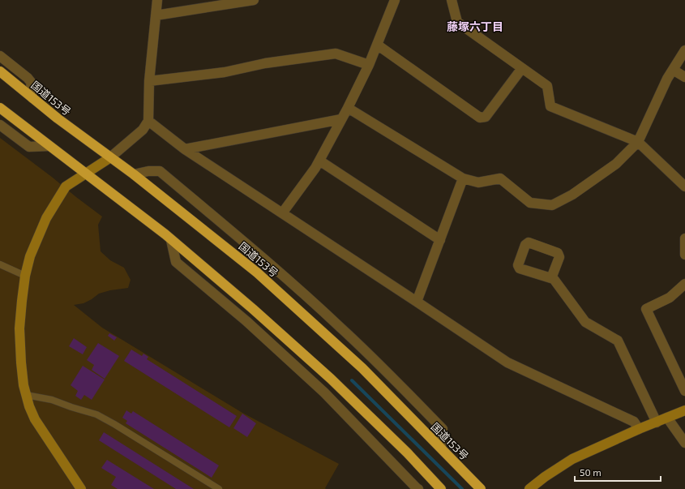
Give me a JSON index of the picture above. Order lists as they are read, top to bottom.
{
  "streets": {
    "highway": ["国道153号"]
  },
  "districts": ["藤塚六丁目"],
  "scale_bar": "50 m"
}
